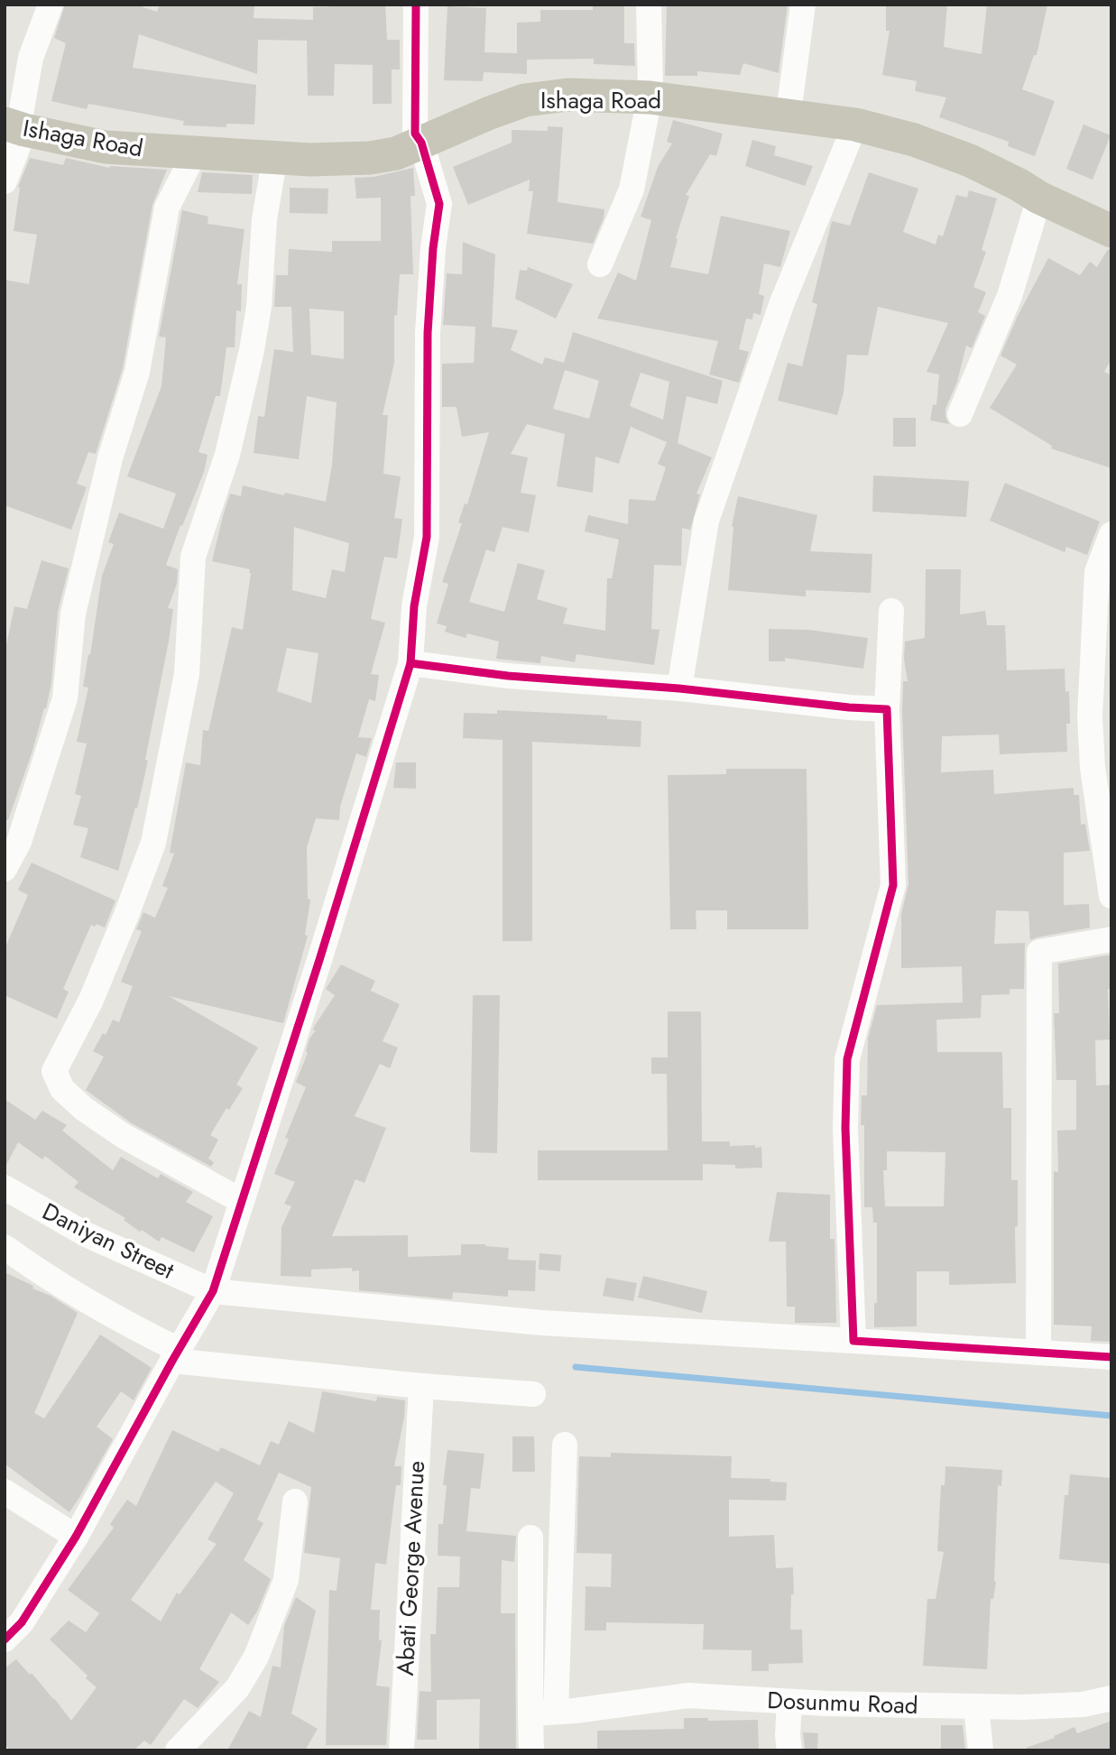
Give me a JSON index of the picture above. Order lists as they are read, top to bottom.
{
  "streets": {
    "main road": ["Ishaga Road"],
    "street": ["Daniyan Street", "Abati George Avenue", "Dosunmu Road"]
  }
}
